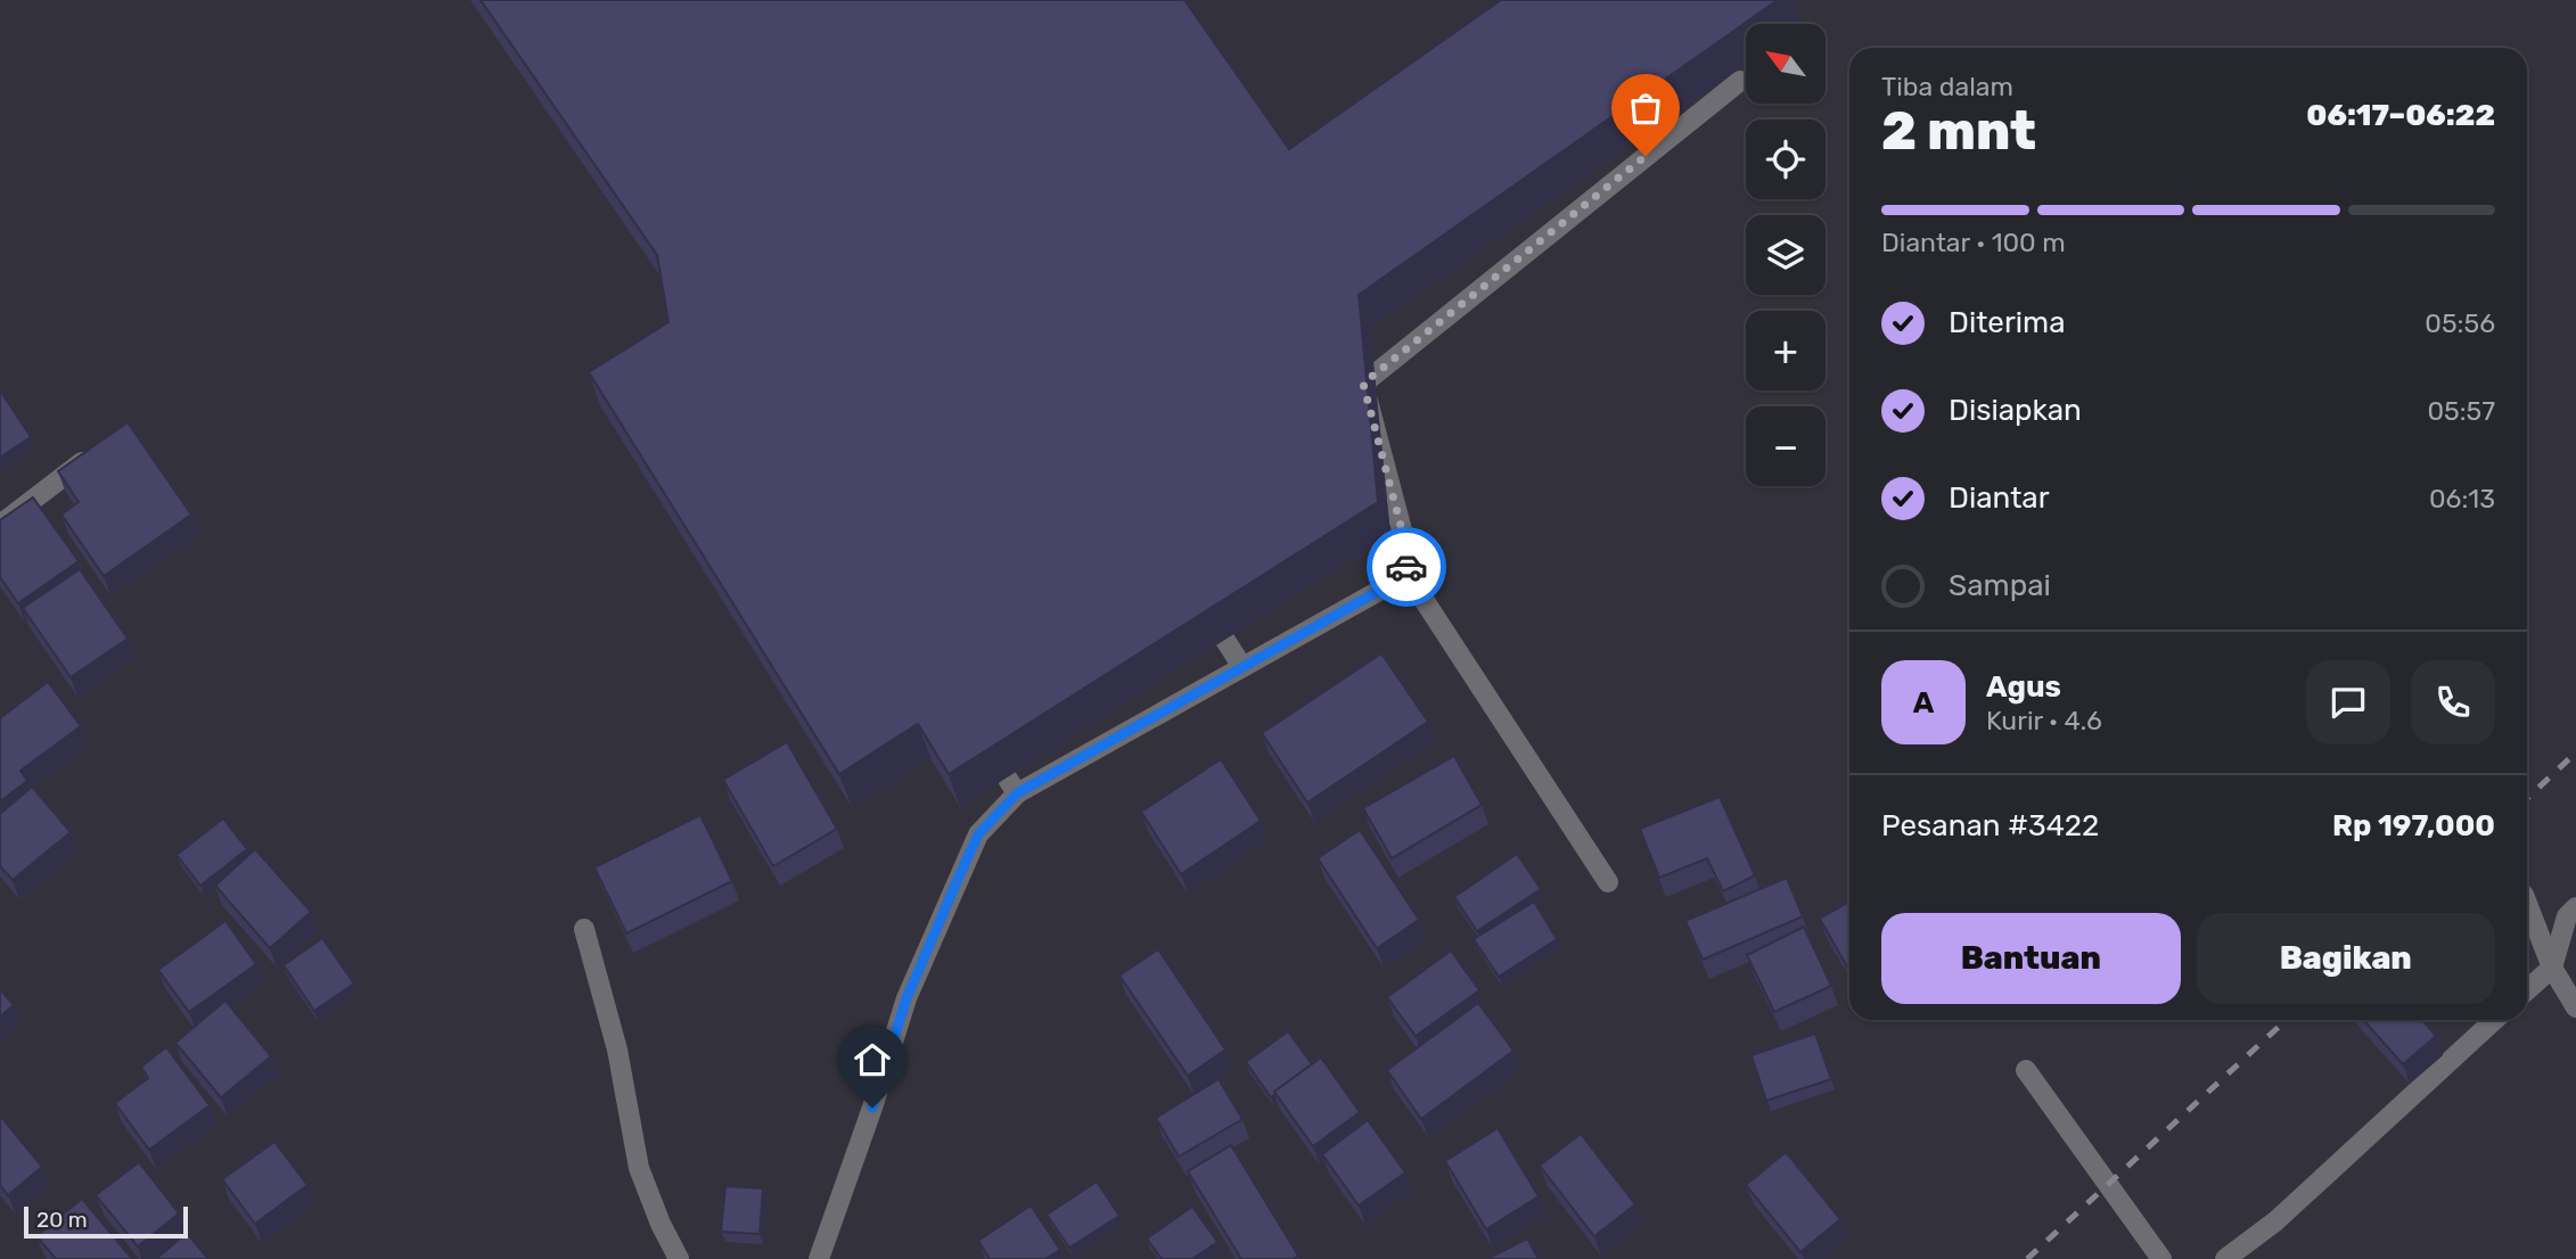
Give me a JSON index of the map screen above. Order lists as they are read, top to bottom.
{
  "scale_bar": "20 m",
  "north": "top left",
  "page": {
    "map_buttons": ["+", "−"],
    "heading": ["2 mnt", "Tiba dalam", "06:17–06:22"],
    "panel": [
      "Agus",
      "Kurir · 4.6",
      "Pesanan #3422",
      "Rp 197,000"
    ],
    "bar": "Diantar · 100 m",
    "list": [
      ["Diterima", "05:56"],
      ["Disiapkan", "05:57"],
      ["Diantar", "06:13"],
      "Sampai"
    ],
    "round": "A",
    "buttons": ["Bantuan", "Bagikan"],
    "scale": "20 m"
  }
}
